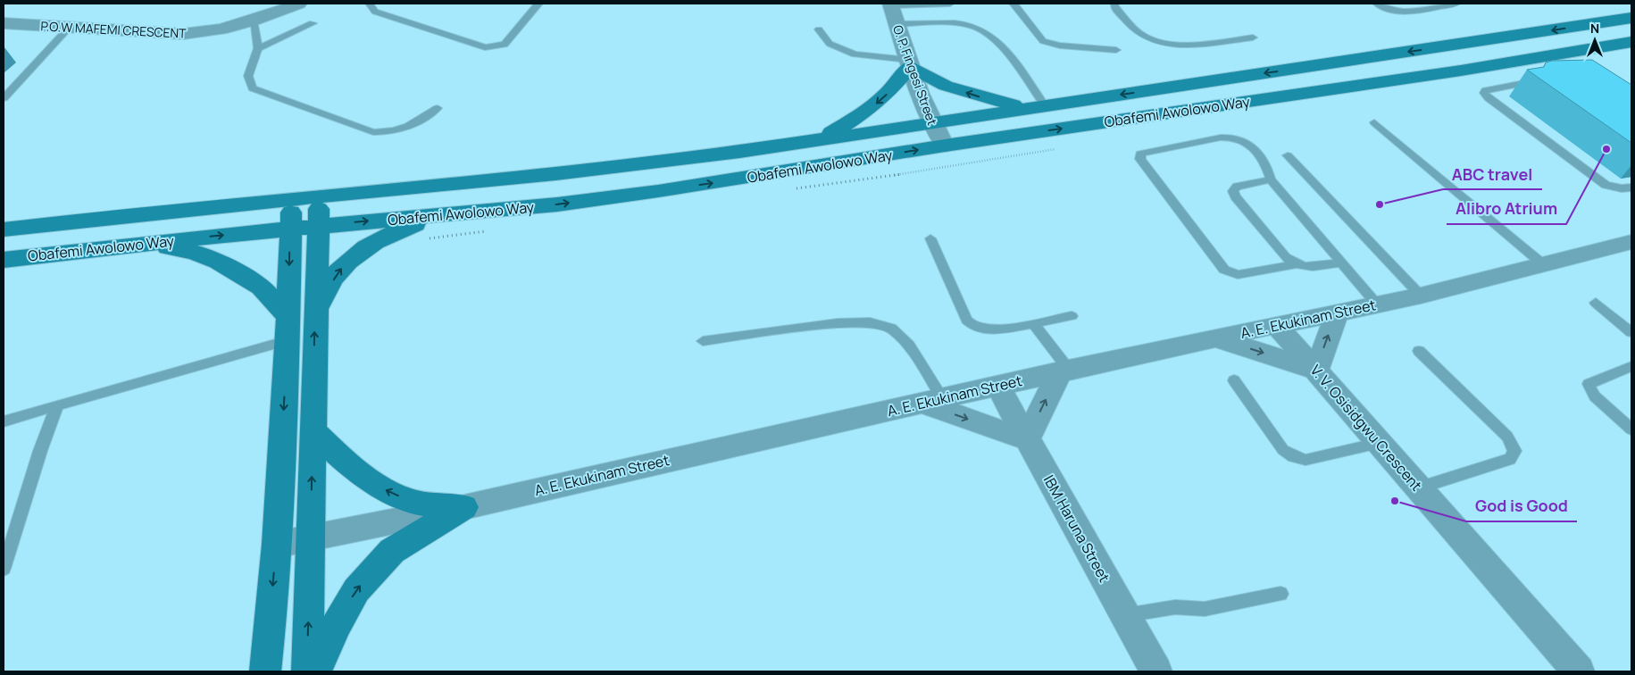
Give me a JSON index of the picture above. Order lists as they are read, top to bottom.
{
  "streets": {
    "main road": ["Obafemi Awolowo Way"],
    "street": [
      "P.O.W MAFEMI CRESCENT",
      "O. P. Fingesi Street",
      "A. E. Ekukinam Street",
      "V. V. Osisidgwu Crescent",
      "IBM Haruna Street"
    ]
  },
  "crossings": [
    ["O. P. Fingesi Street", "Obafemi Awolowo Way"],
    ["A. E. Ekukinam Street", "V. V. Osisidgwu Crescent"],
    ["A. E. Ekukinam Street", "IBM Haruna Street"]
  ],
  "places": ["Alibro Atrium", "ABC travel", "God is Good"],
  "north": "top"
}
